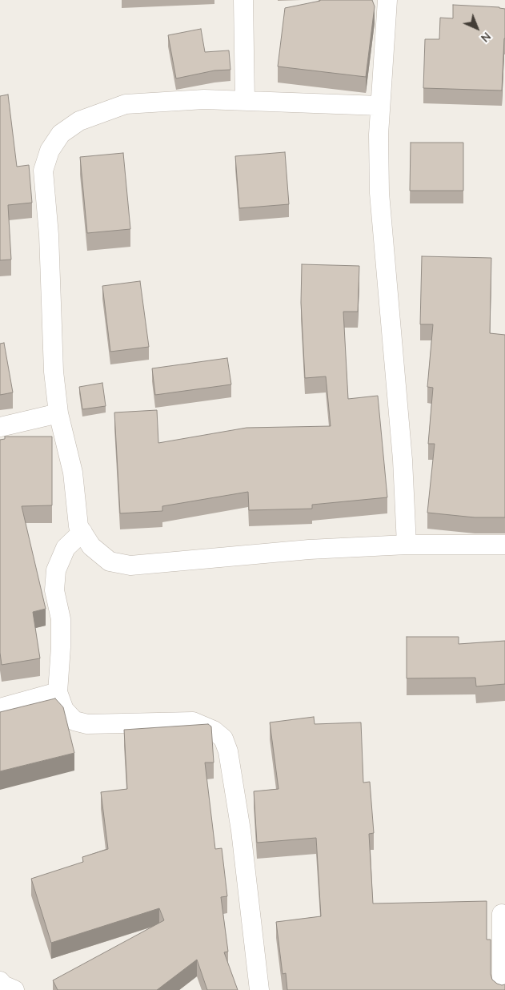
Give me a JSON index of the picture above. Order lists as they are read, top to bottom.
{
  "north": "bottom right"
}
